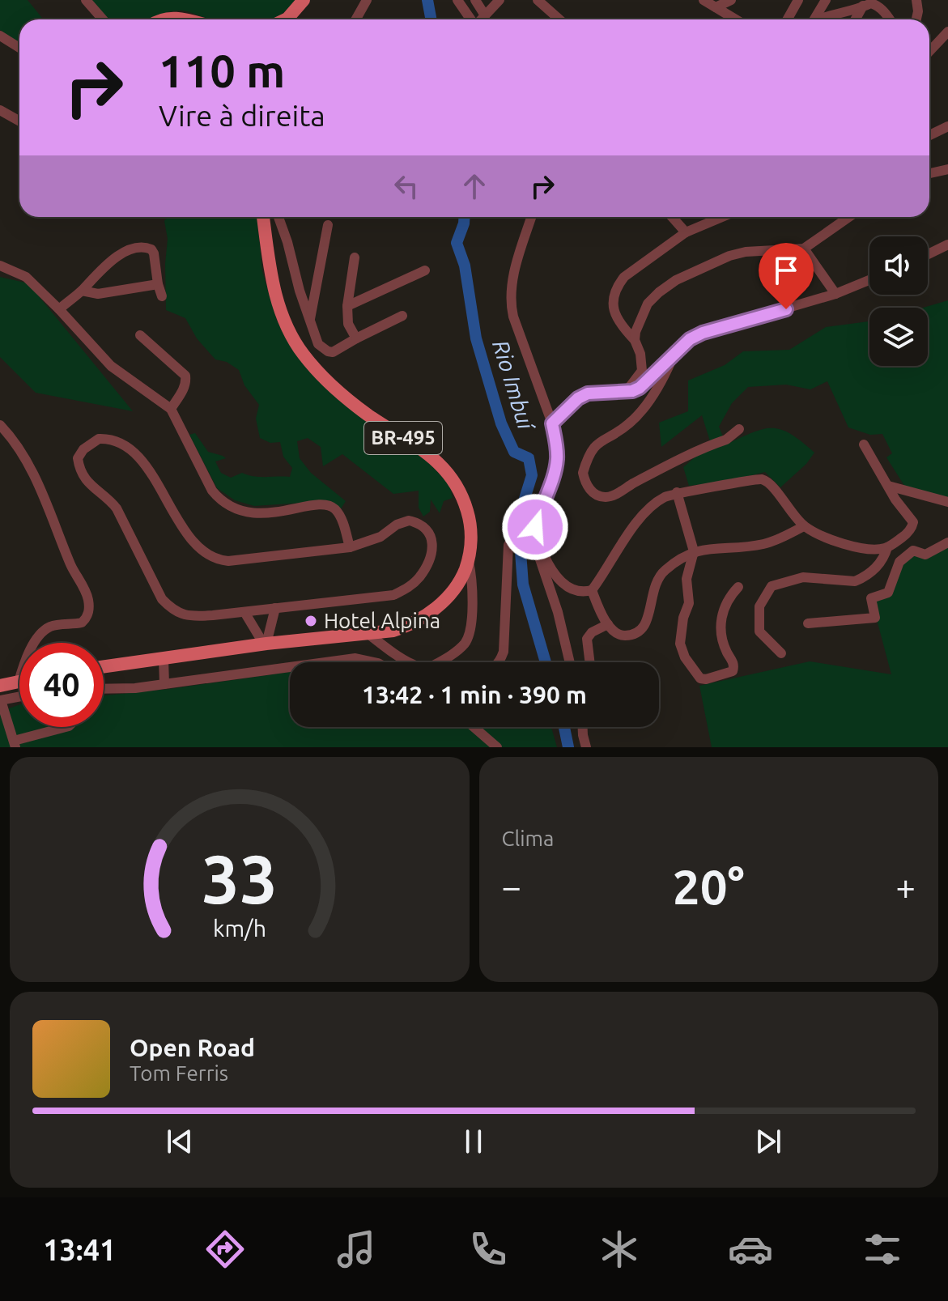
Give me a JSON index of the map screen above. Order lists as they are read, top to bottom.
{
  "streets": {
    "main road": ["BR-495"]
  },
  "water": ["Rio Imbuí"],
  "places": ["Hotel Alpina"],
  "page": {
    "turn": ["110 m", "Vire à direita"],
    "limit": "40",
    "trip": "13:42 · 1 min · 390 m",
    "tile": "Clima",
    "heat": ["−", "20°", "+"],
    "song": ["Open Road", "Tom Ferris"],
    "tabs": "13:41",
    "gauge": ["33", "km/h"]
  }
}
